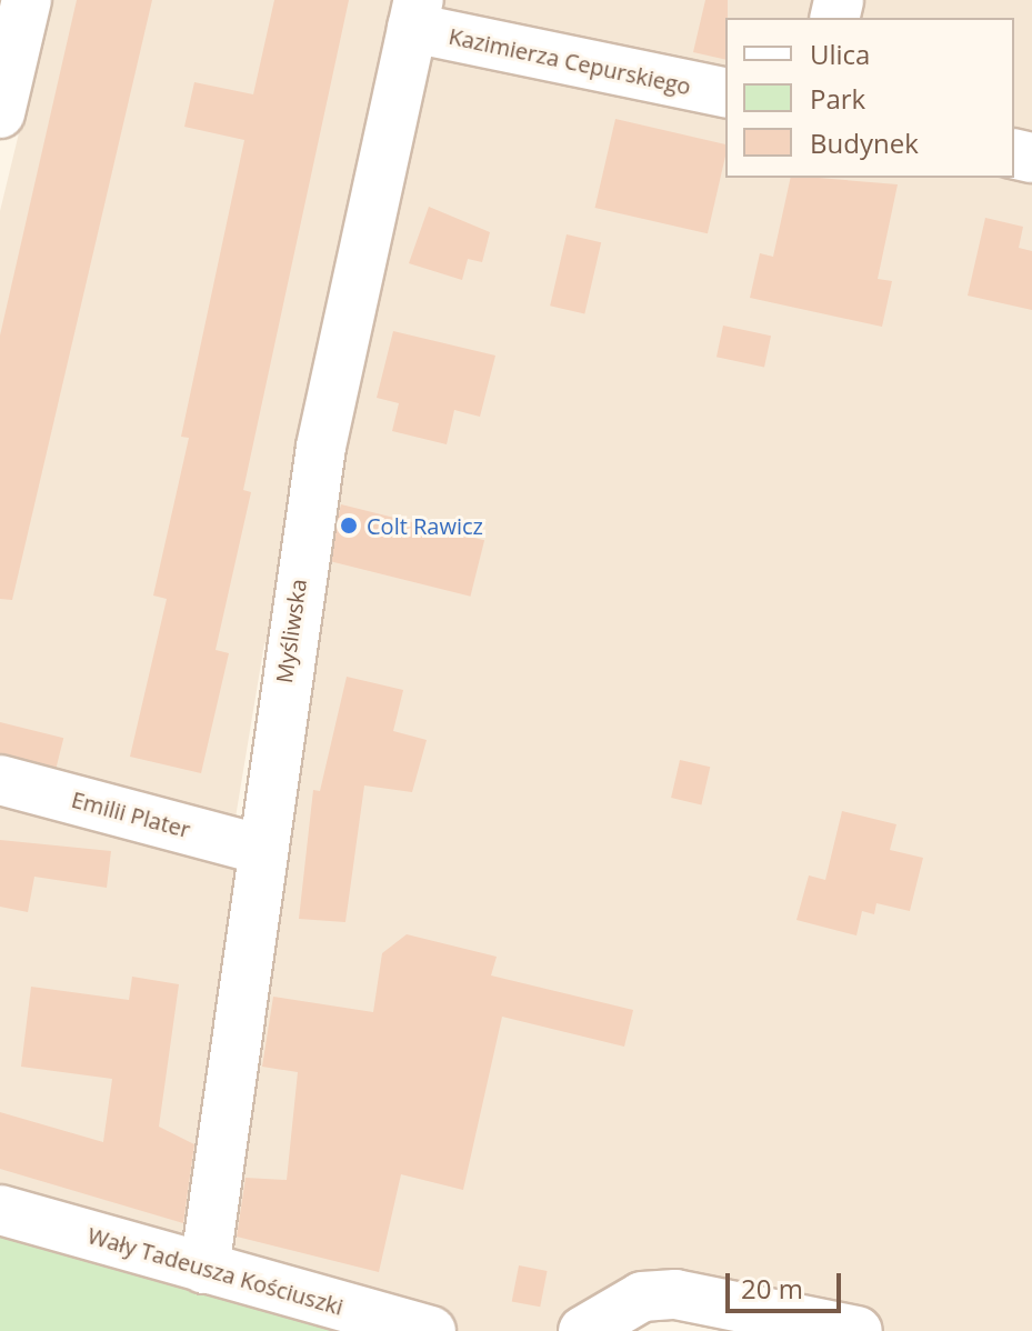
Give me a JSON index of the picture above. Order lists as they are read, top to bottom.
{
  "streets": {
    "street": [
      "Kazimierza Cepurskiego",
      "Myśliwska",
      "Emilii Plater",
      "Wały Tadeusza Kościuszki"
    ]
  },
  "crossings": [
    ["Kazimierza Cepurskiego", "Myśliwska"],
    ["Myśliwska", "Emilii Plater"],
    ["Myśliwska", "Wały Tadeusza Kościuszki"]
  ],
  "places": ["Colt Rawicz"],
  "legend": ["Ulica", "Park", "Budynek"],
  "scale_bar": "20 m"
}
